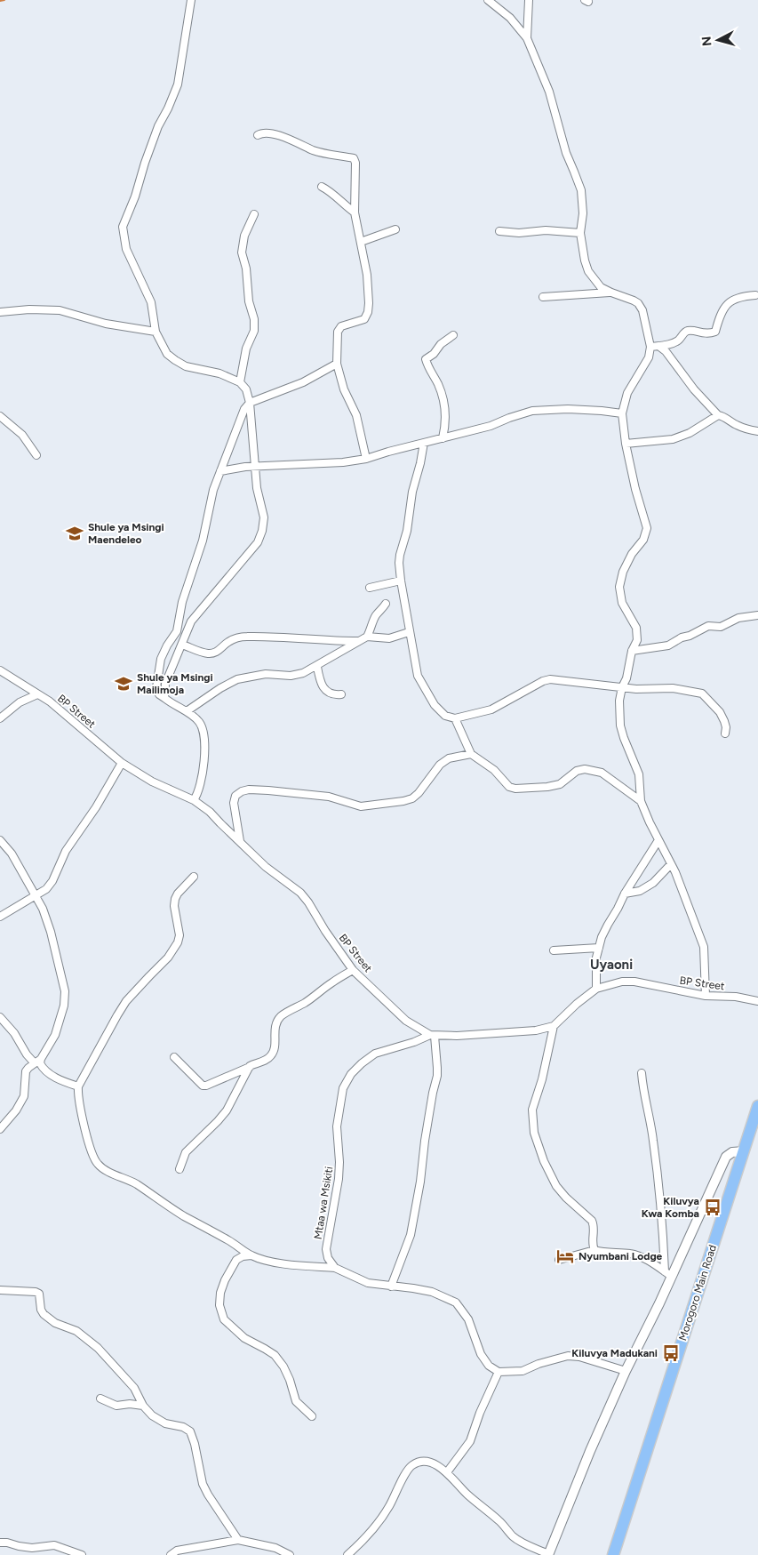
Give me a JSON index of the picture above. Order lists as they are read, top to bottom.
{
  "streets": {
    "highway": ["Morogoro Main Road"],
    "street": ["BP Street", "Mtaa wa Msikiti"]
  },
  "crossings": [
    ["BP Street", "Mtaa wa Msikiti"]
  ],
  "districts": ["Uyaoni"],
  "places": {
    "school or university": ["Shule ya Msingi Maendeleo", "Shule ya Msingi Mailimoja"],
    "bus stop": ["Kiluvya Kwa Komba", "Kiluvya Madukani"],
    "hotel": ["Nyumbani Lodge"]
  },
  "north": "left"
}
